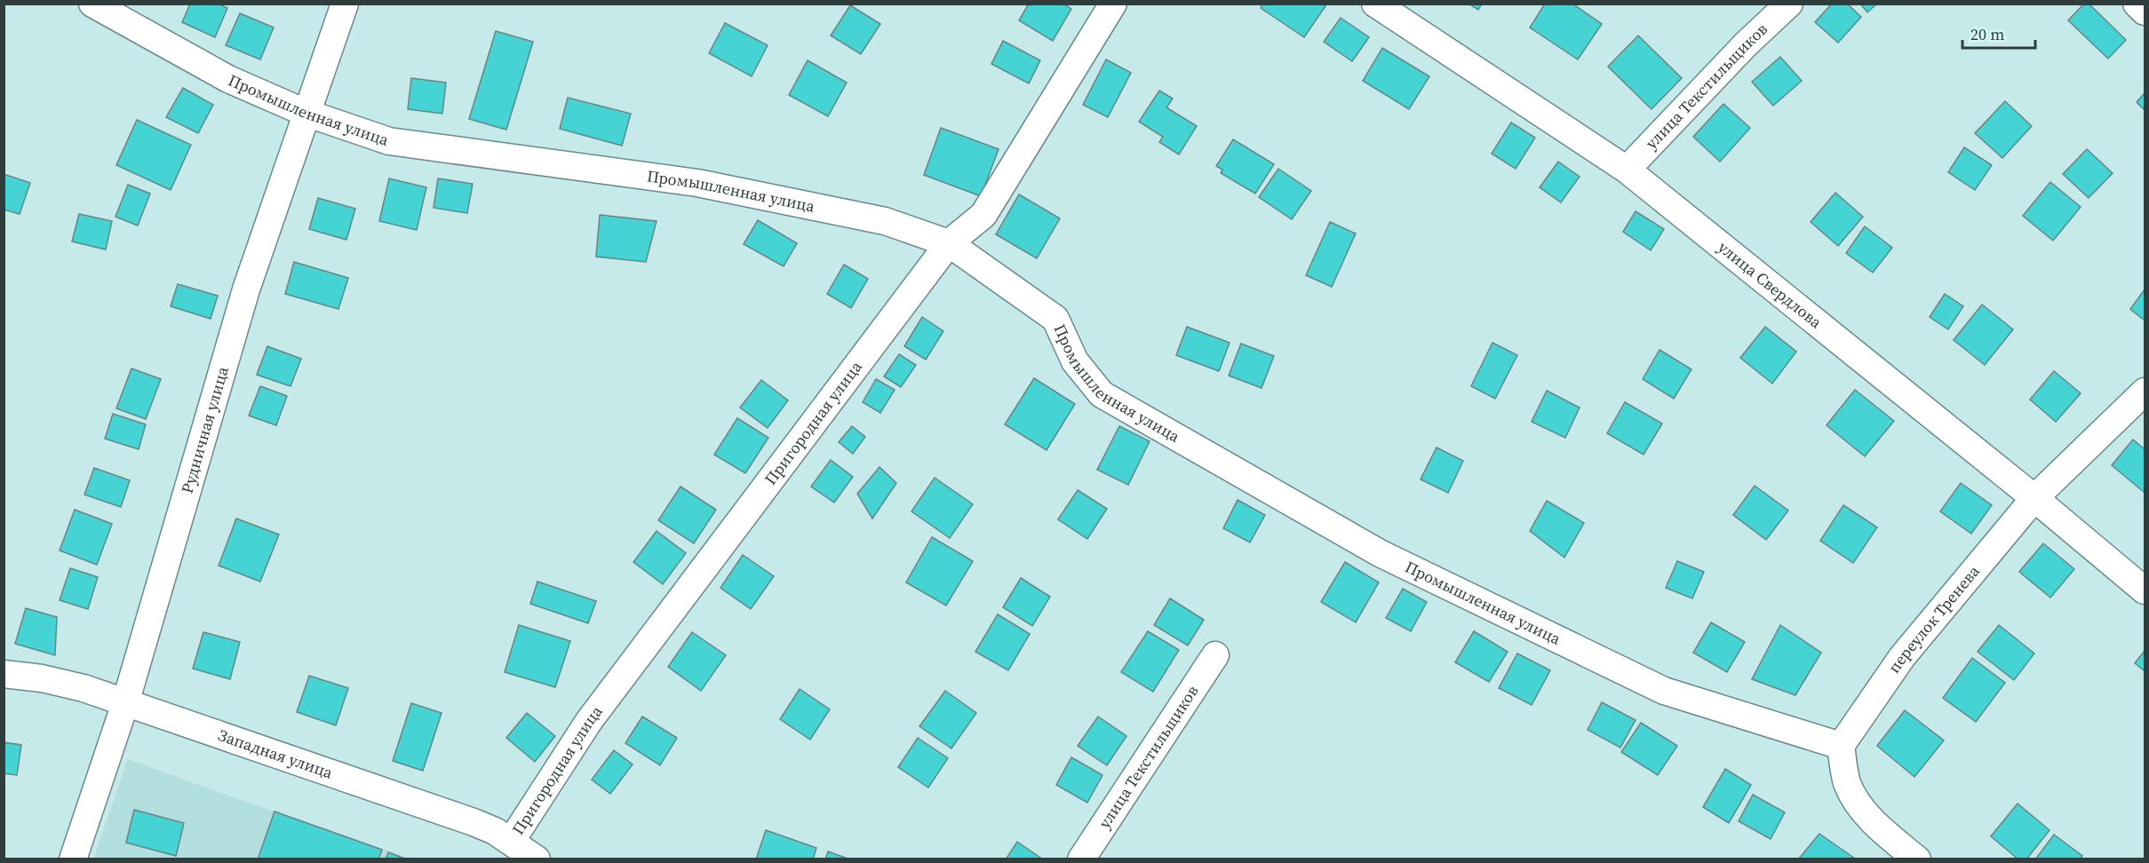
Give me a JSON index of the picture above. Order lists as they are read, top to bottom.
{
  "streets": {
    "street": [
      "улица Текстильщиков",
      "Промышленная улица",
      "улица Свердлова",
      "Пригородная улица",
      "Рудничная улица",
      "переулок Тренева",
      "Западная улица"
    ]
  },
  "crossings": [
    ["улица Текстильщиков", "улица Свердлова"],
    ["Промышленная улица", "Пригородная улица"],
    ["Промышленная улица", "Рудничная улица"],
    ["Промышленная улица", "переулок Тренева"],
    ["улица Свердлова", "переулок Тренева"],
    ["Пригородная улица", "Западная улица"],
    ["Рудничная улица", "Западная улица"]
  ],
  "scale_bar": "20 m"
}
